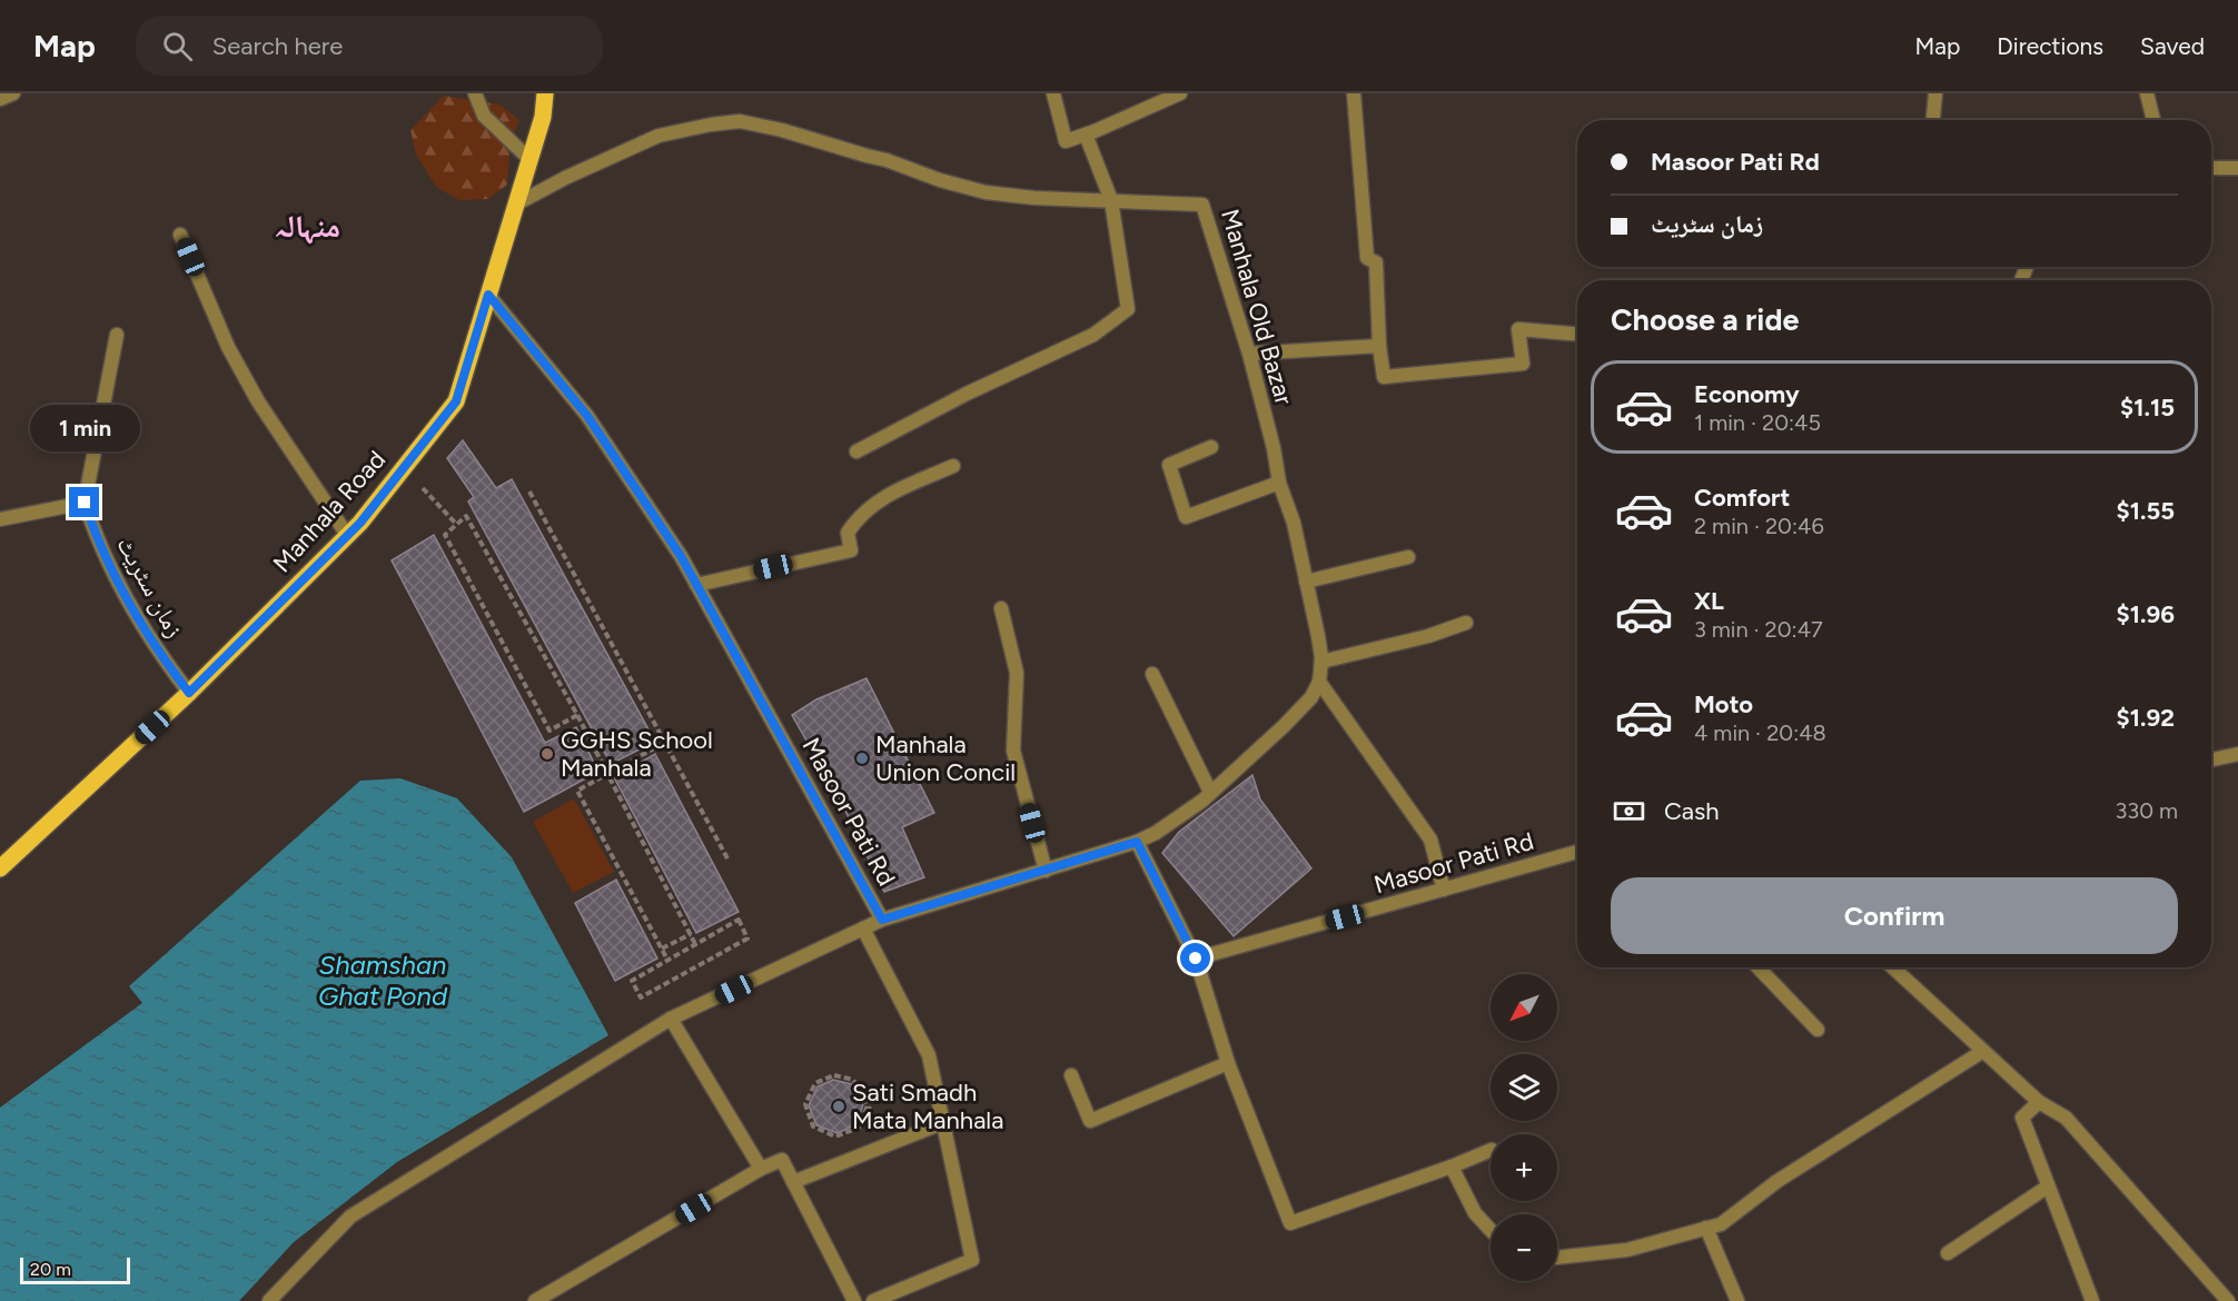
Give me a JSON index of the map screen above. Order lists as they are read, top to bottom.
{
  "streets": {
    "main road": ["Manhala Road"],
    "street": ["Manhala Old Bazar", "زمان سٹریٹ", "Masoor Pati Rd"]
  },
  "crossings": [
    ["Manhala Old Bazar", "Manhala Road"],
    ["Manhala Old Bazar", "Masoor Pati Rd"],
    ["Manhala Road", "زمان سٹریٹ"],
    ["Manhala Road", "Masoor Pati Rd"]
  ],
  "districts": ["منہالہ"],
  "water": ["Shamshan Ghat Pond"],
  "places": ["GGHS School Manhala", "Manhala Union Concil", "Sati Smadh Mata Manhala"],
  "scale_bar": "20 m",
  "north": "bottom left",
  "page": {
    "header": "Map",
    "search": "Search here",
    "nav": ["Map", "Directions", "Saved"],
    "banner": ["Masoor Pati Rd", "زمان سٹریٹ"],
    "heading": "Choose a ride",
    "list": [
      {
        "name": "Economy",
        "note": "1 min · 20:45",
        "value": "$1.15"
      },
      {
        "name": "Comfort",
        "note": "2 min · 20:46",
        "value": "$1.55"
      },
      {
        "name": "XL",
        "note": "3 min · 20:47",
        "value": "$1.96"
      },
      {
        "name": "Moto",
        "note": "4 min · 20:48",
        "value": "$1.92"
      }
    ],
    "bubble": "1 min",
    "pay": ["Cash", "330 m"],
    "buttons": "Confirm",
    "map_buttons": ["+", "−"],
    "scale": "20 m"
  }
}
